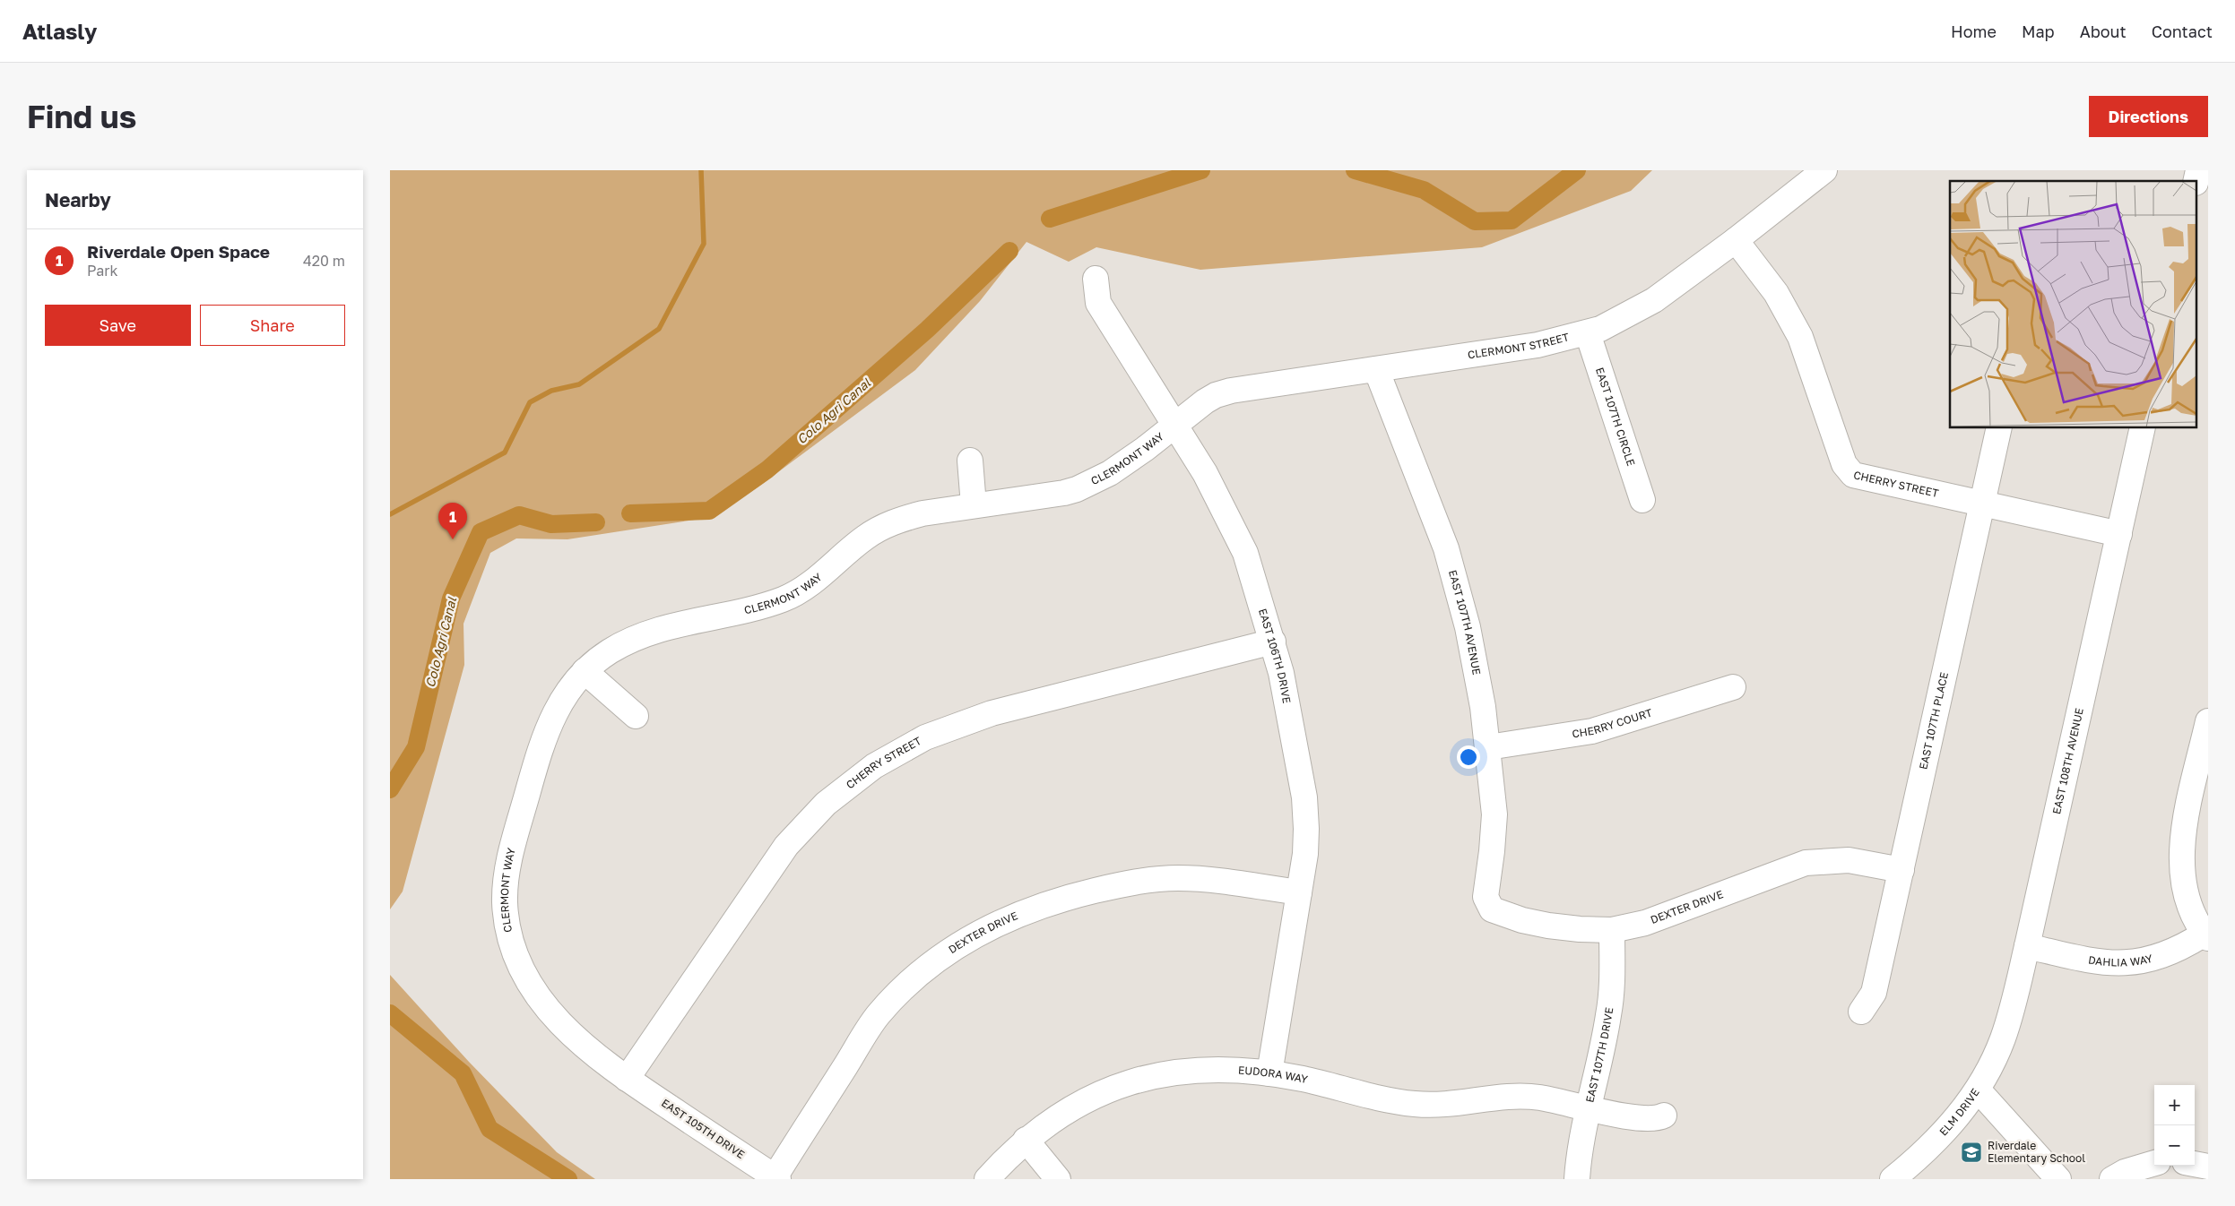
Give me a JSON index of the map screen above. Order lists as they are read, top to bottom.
{
  "streets": {
    "street": [
      "CLERMONT STREET",
      "EAST 107TH CIRCLE",
      "CLERMONT WAY",
      "CHERRY STREET",
      "EAST 107TH AVENUE",
      "EAST 106TH DRIVE",
      "EAST 107TH PLACE",
      "CHERRY COURT",
      "EAST 108TH AVENUE",
      "DEXTER DRIVE",
      "DAHLIA WAY",
      "EAST 107TH DRIVE",
      "EUDORA WAY",
      "ELM DRIVE",
      "EAST 105TH DRIVE"
    ]
  },
  "crossings": [
    ["CLERMONT STREET", "EAST 107TH CIRCLE"],
    ["CLERMONT STREET", "CLERMONT WAY"],
    ["CLERMONT STREET", "CHERRY STREET"],
    ["CLERMONT STREET", "EAST 107TH AVENUE"],
    ["CLERMONT STREET", "EAST 106TH DRIVE"],
    ["CLERMONT WAY", "CHERRY STREET"],
    ["CLERMONT WAY", "EAST 106TH DRIVE"],
    ["CLERMONT WAY", "EAST 105TH DRIVE"],
    ["CHERRY STREET", "EAST 106TH DRIVE"],
    ["CHERRY STREET", "EAST 107TH PLACE"],
    ["CHERRY STREET", "EAST 108TH AVENUE"],
    ["CHERRY STREET", "EAST 105TH DRIVE"],
    ["EAST 107TH AVENUE", "CHERRY COURT"],
    ["EAST 107TH AVENUE", "DEXTER DRIVE"],
    ["EAST 106TH DRIVE", "DEXTER DRIVE"],
    ["EAST 106TH DRIVE", "EUDORA WAY"],
    ["EAST 107TH PLACE", "DEXTER DRIVE"],
    ["EAST 108TH AVENUE", "DAHLIA WAY"],
    ["EAST 108TH AVENUE", "ELM DRIVE"],
    ["DEXTER DRIVE", "EAST 107TH DRIVE"],
    ["DEXTER DRIVE", "EAST 105TH DRIVE"],
    ["EAST 107TH DRIVE", "EUDORA WAY"]
  ],
  "water": ["Colo Agri Canal"],
  "places": {
    "school or university": ["Riverdale Elementary School"]
  },
  "page": {
    "header": "Atlasly",
    "nav": [
      "Home",
      "Map",
      "About",
      "Contact"
    ],
    "buttons": [
      "Directions",
      ["Save", "Share"]
    ],
    "title": "Find us",
    "heading": "Nearby",
    "list": [
      {
        "mark": "1",
        "name": "Riverdale Open Space",
        "note": "Park",
        "value": "420 m"
      }
    ],
    "pins": "1",
    "map_buttons": ["+", "−"]
  }
}
